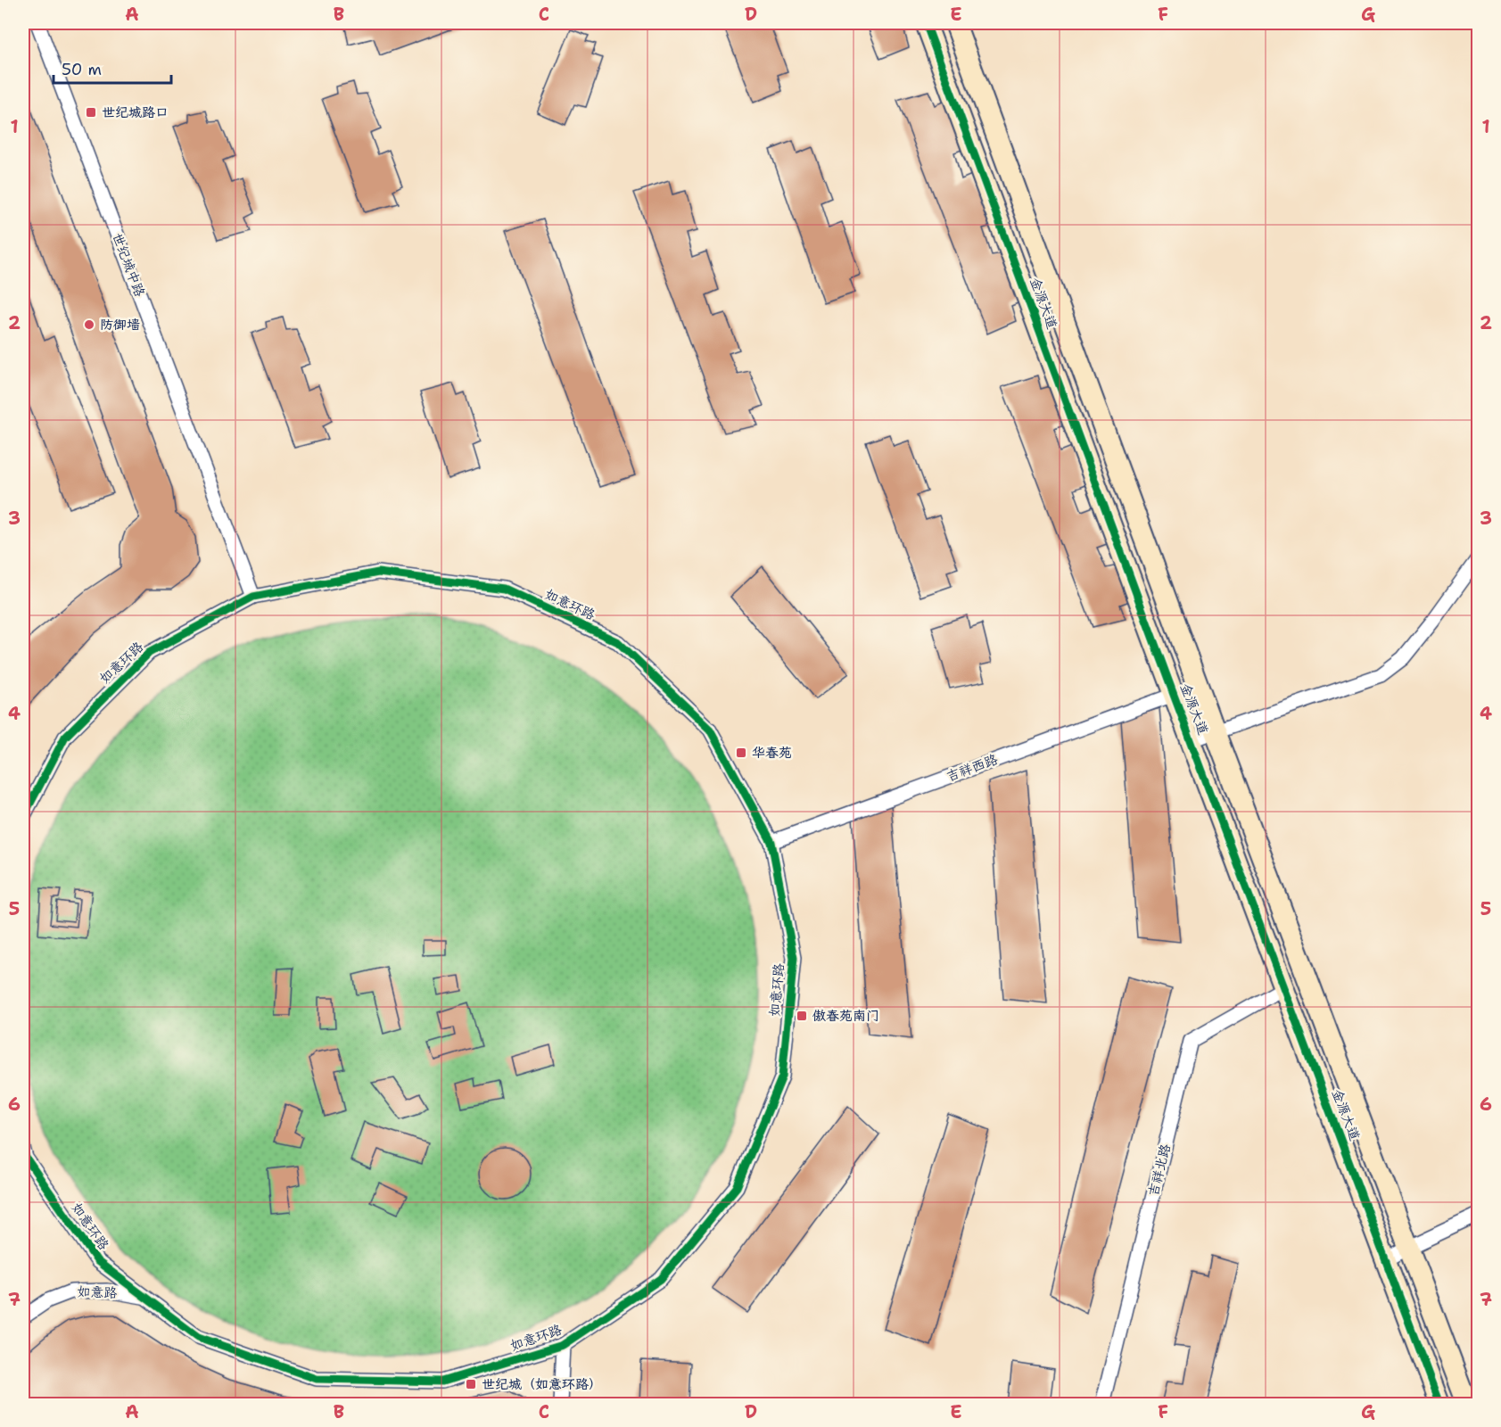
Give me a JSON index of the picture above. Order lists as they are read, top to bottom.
{
  "streets": {
    "street": [
      "世纪城中路",
      "金源大道",
      "如意环路",
      "吉祥西路",
      "吉祥北路",
      "如意路"
    ]
  },
  "crossings": [
    ["世纪城中路", "如意环路"],
    ["金源大道", "吉祥西路"],
    ["金源大道", "吉祥北路"],
    ["如意环路", "吉祥西路"],
    ["如意环路", "如意路"]
  ],
  "places": {
    "transit": [
      "世纪城路口",
      "华春苑",
      "傲春苑南门",
      "世纪城（如意环路）"
    ],
    "other": ["防御墙"]
  },
  "scale_bar": "50 m",
  "grid": {
    "columns": [
      "A",
      "B",
      "C",
      "D",
      "E",
      "F",
      "G"
    ],
    "rows": [
      "1",
      "2",
      "3",
      "4",
      "5",
      "6",
      "7"
    ]
  }
}
